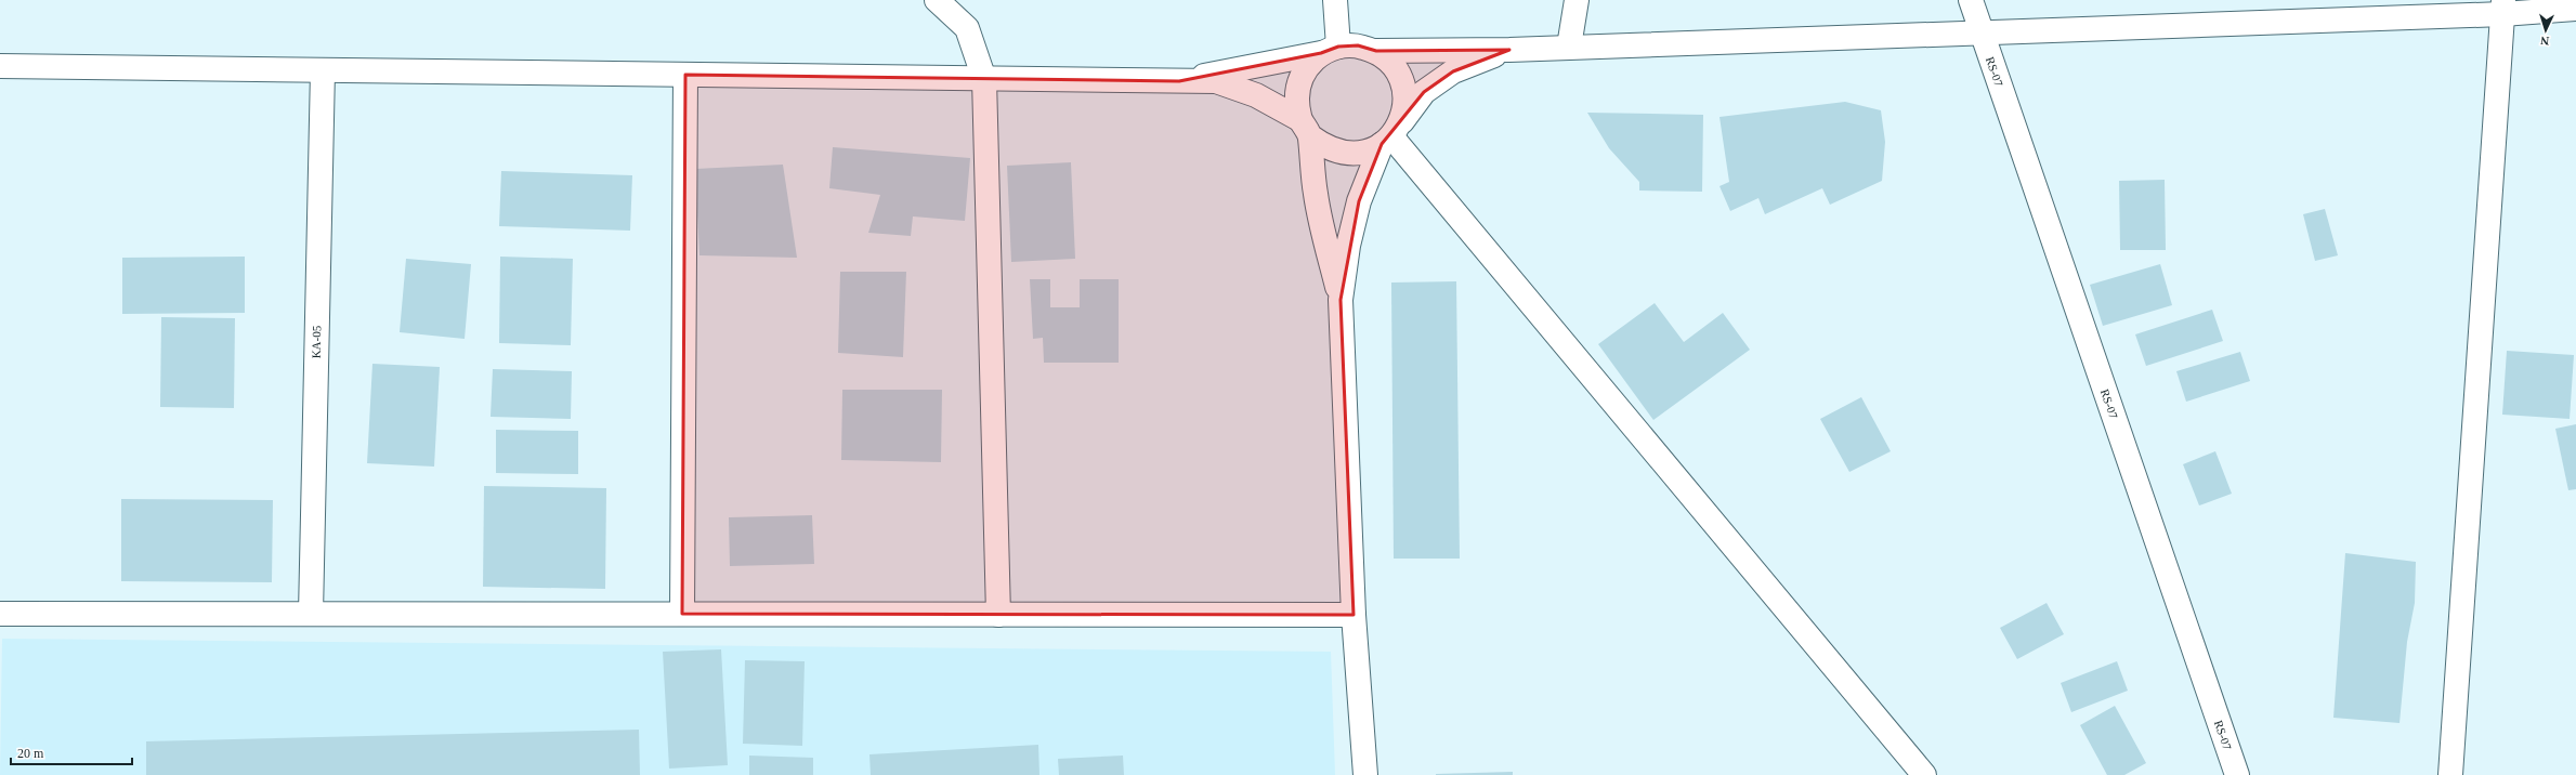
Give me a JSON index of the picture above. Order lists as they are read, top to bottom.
{
  "streets": {
    "street": ["RS-07", "KA-05"]
  },
  "scale_bar": "20 m",
  "north": "bottom"
}
